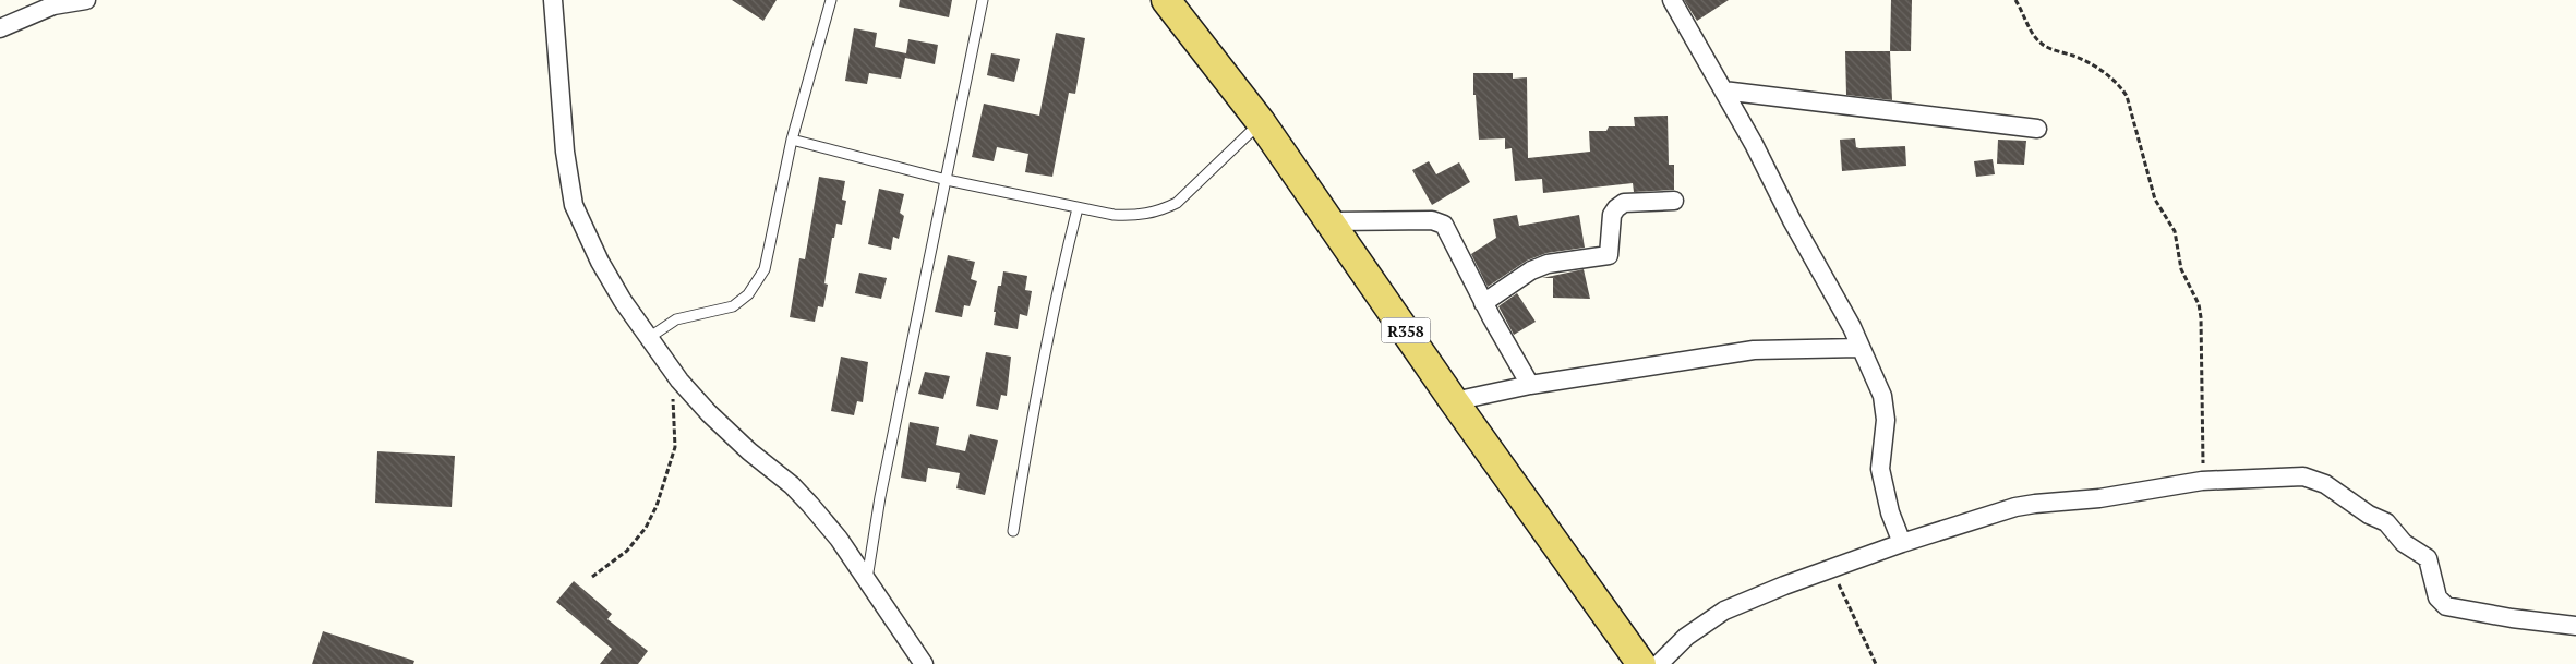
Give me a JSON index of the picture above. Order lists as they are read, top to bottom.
{
  "streets": {
    "main road": ["R358"]
  }
}
